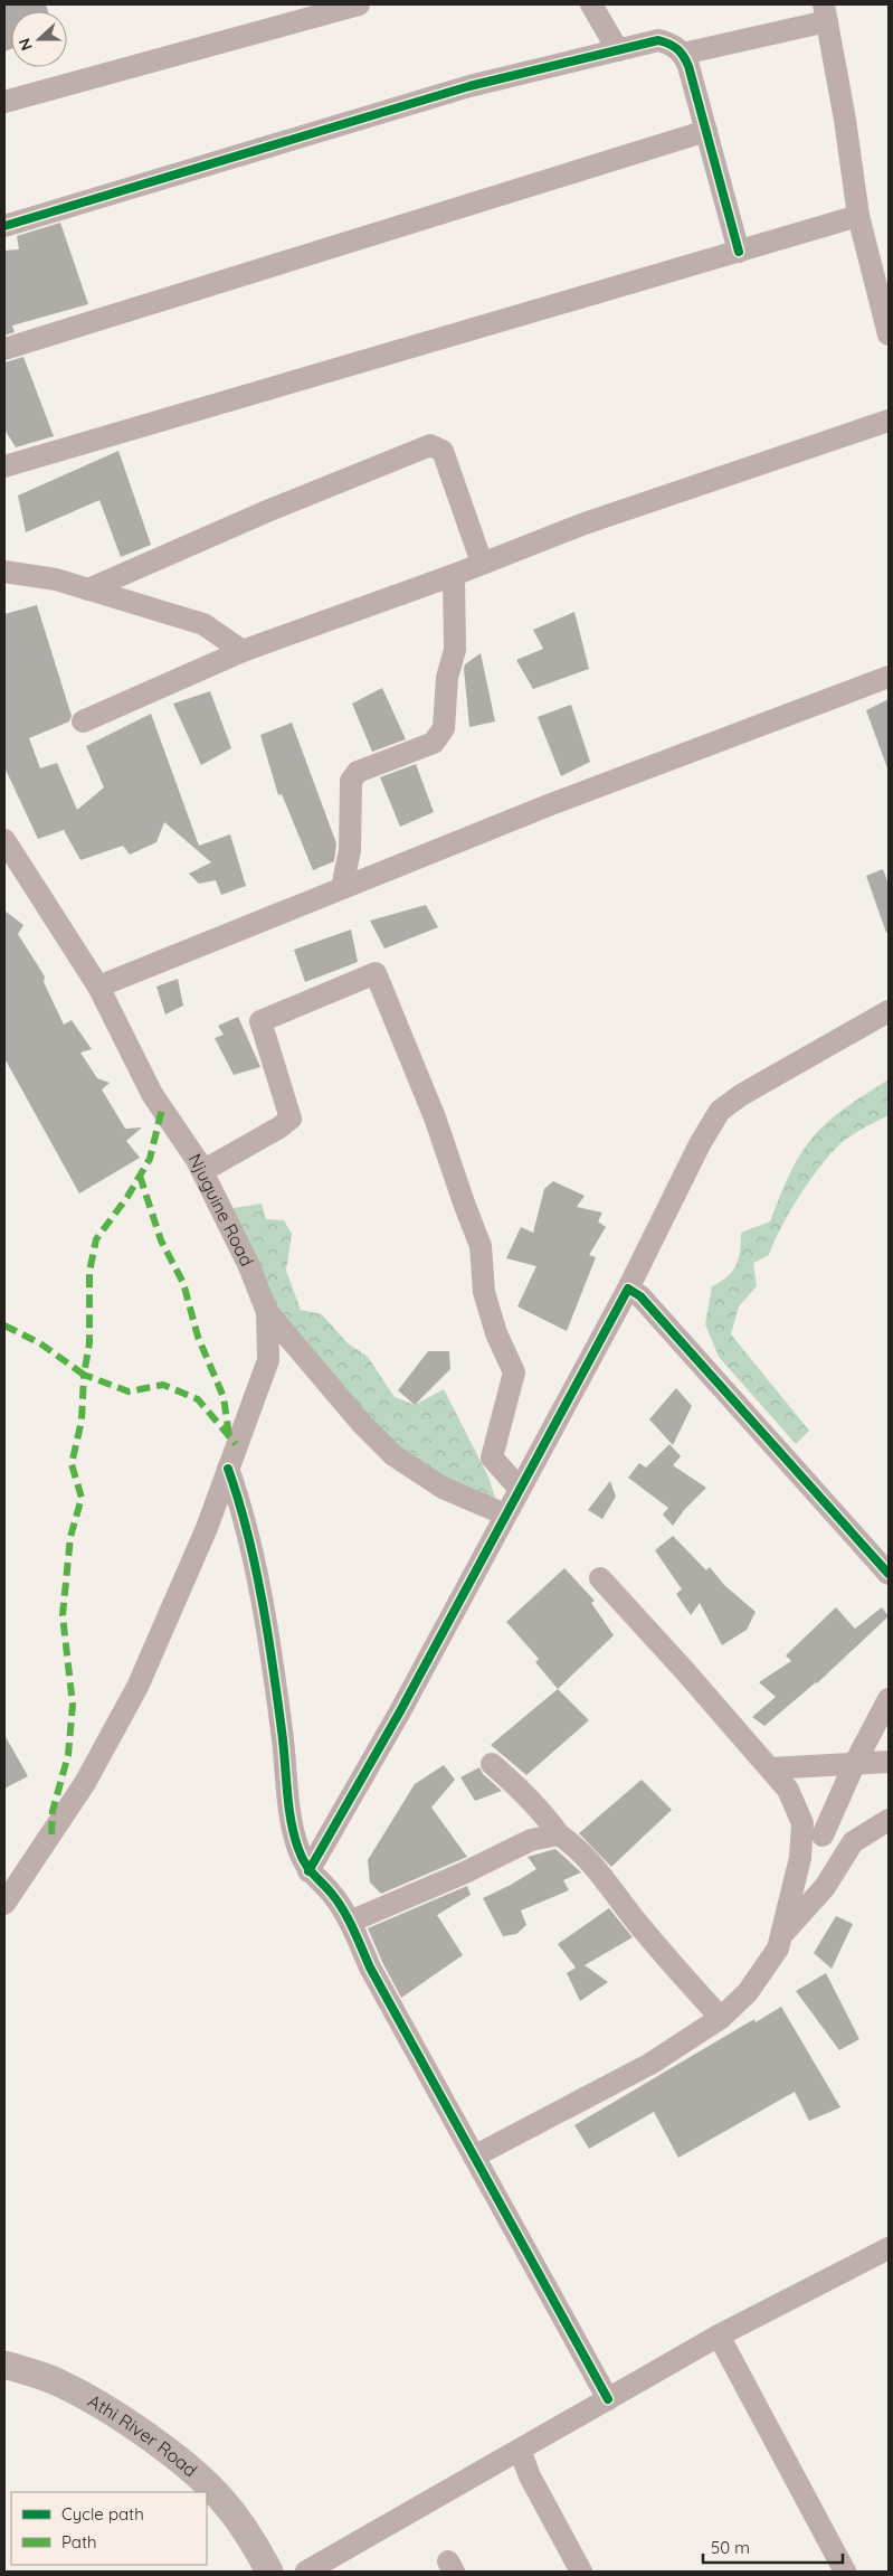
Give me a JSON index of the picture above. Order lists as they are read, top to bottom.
{
  "streets": {
    "main road": ["Athi River Road"],
    "street": ["Njuguine Road"]
  },
  "legend": ["Cycle path", "Path"],
  "scale_bar": "50 m",
  "north": "left"
}
